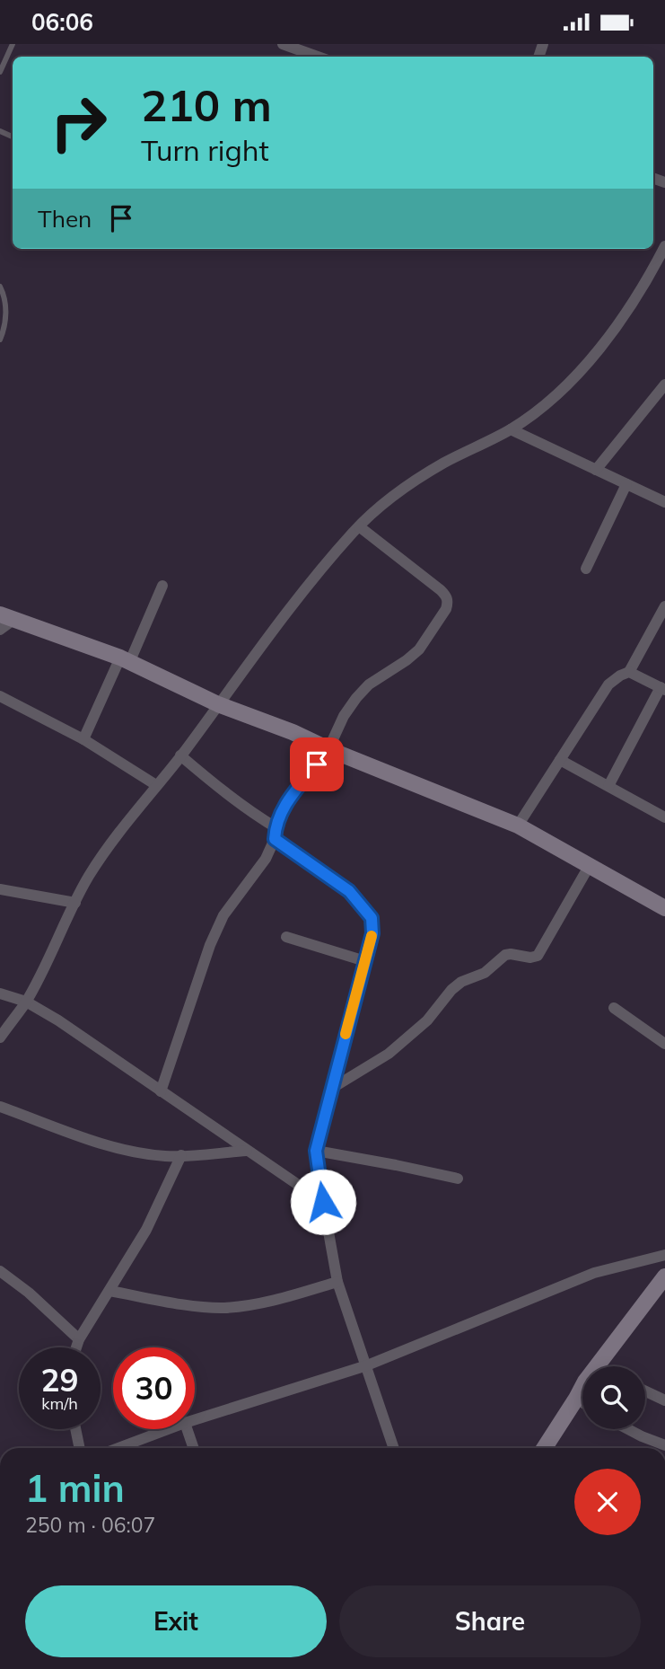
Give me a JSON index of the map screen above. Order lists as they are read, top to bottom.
{
  "page": {
    "status": "06:06",
    "turn": ["210 m", "Turn right"],
    "then": "Then",
    "speed": "29 km/h",
    "limit": "30",
    "heading": ["1 min", "250 m · 06:07"],
    "buttons": ["Exit", "Share"]
  }
}
